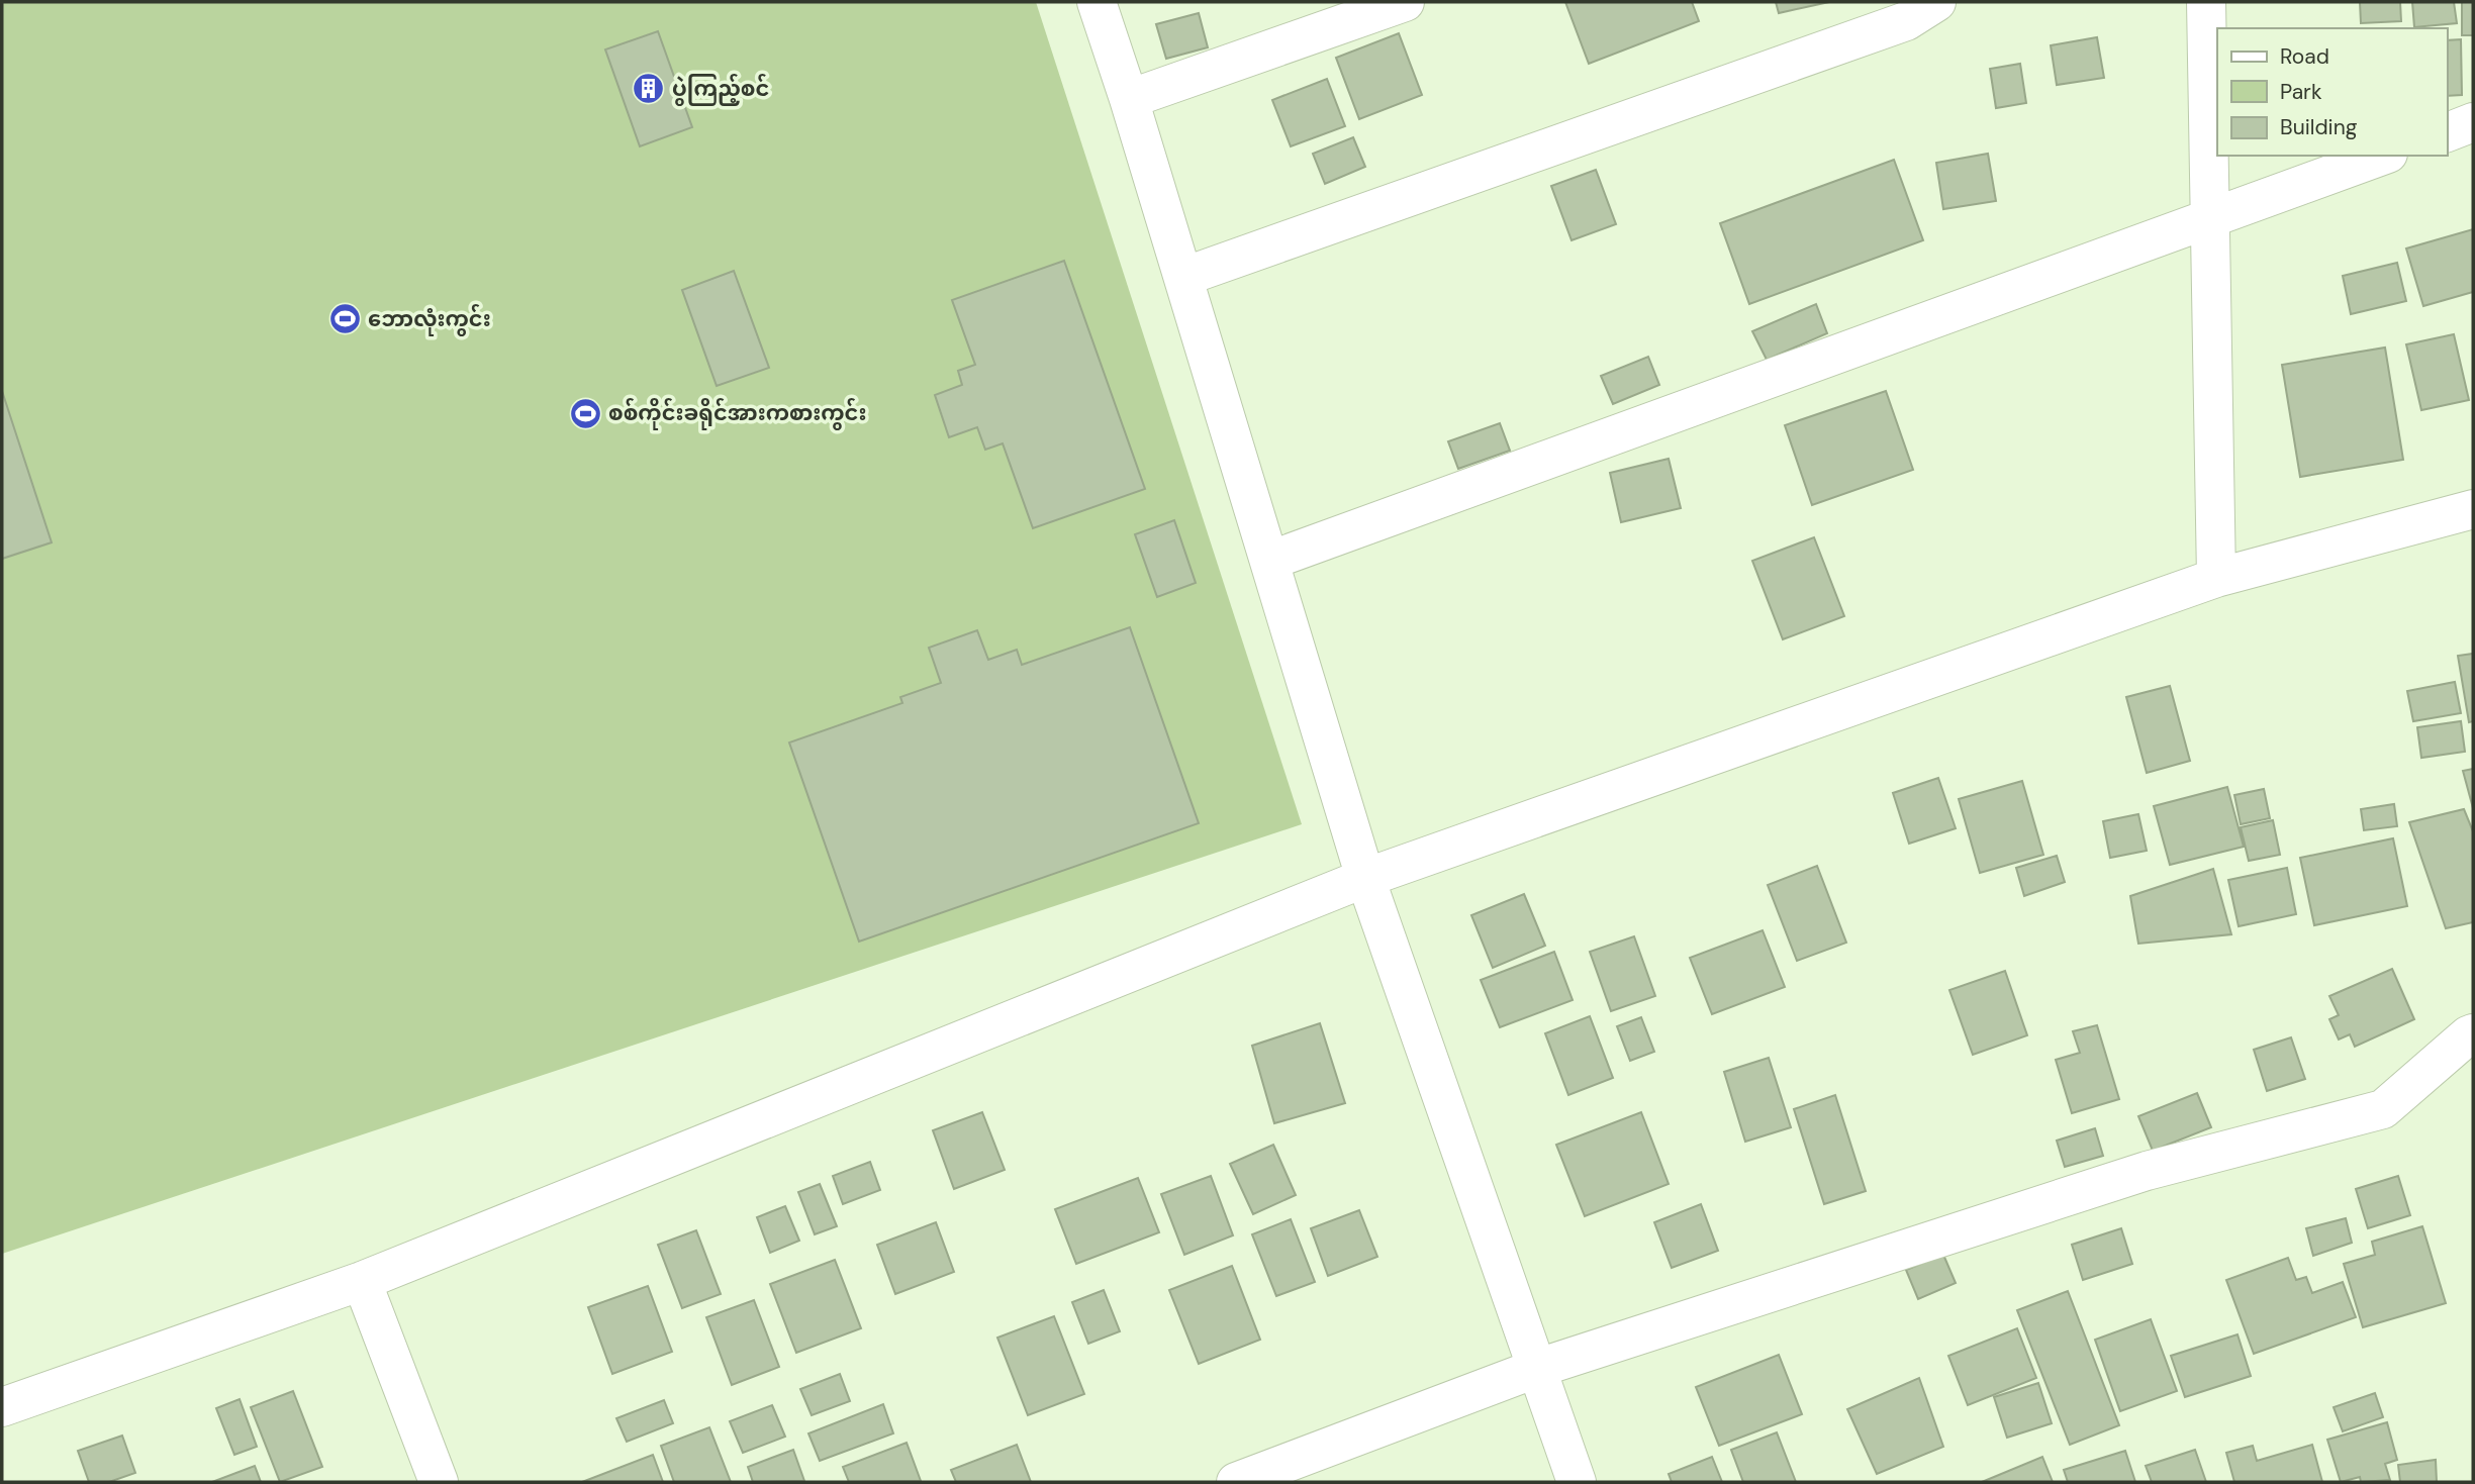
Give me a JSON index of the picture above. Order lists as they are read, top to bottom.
{
  "places": {
    "building": ["ပွဲကြည့်စင်"],
    "sports": ["ဘောလုံးကွင်း", "စစ်ကိုင်းခရိုင်အားကစားကွင်း"]
  },
  "legend": ["Road", "Park", "Building"]
}
